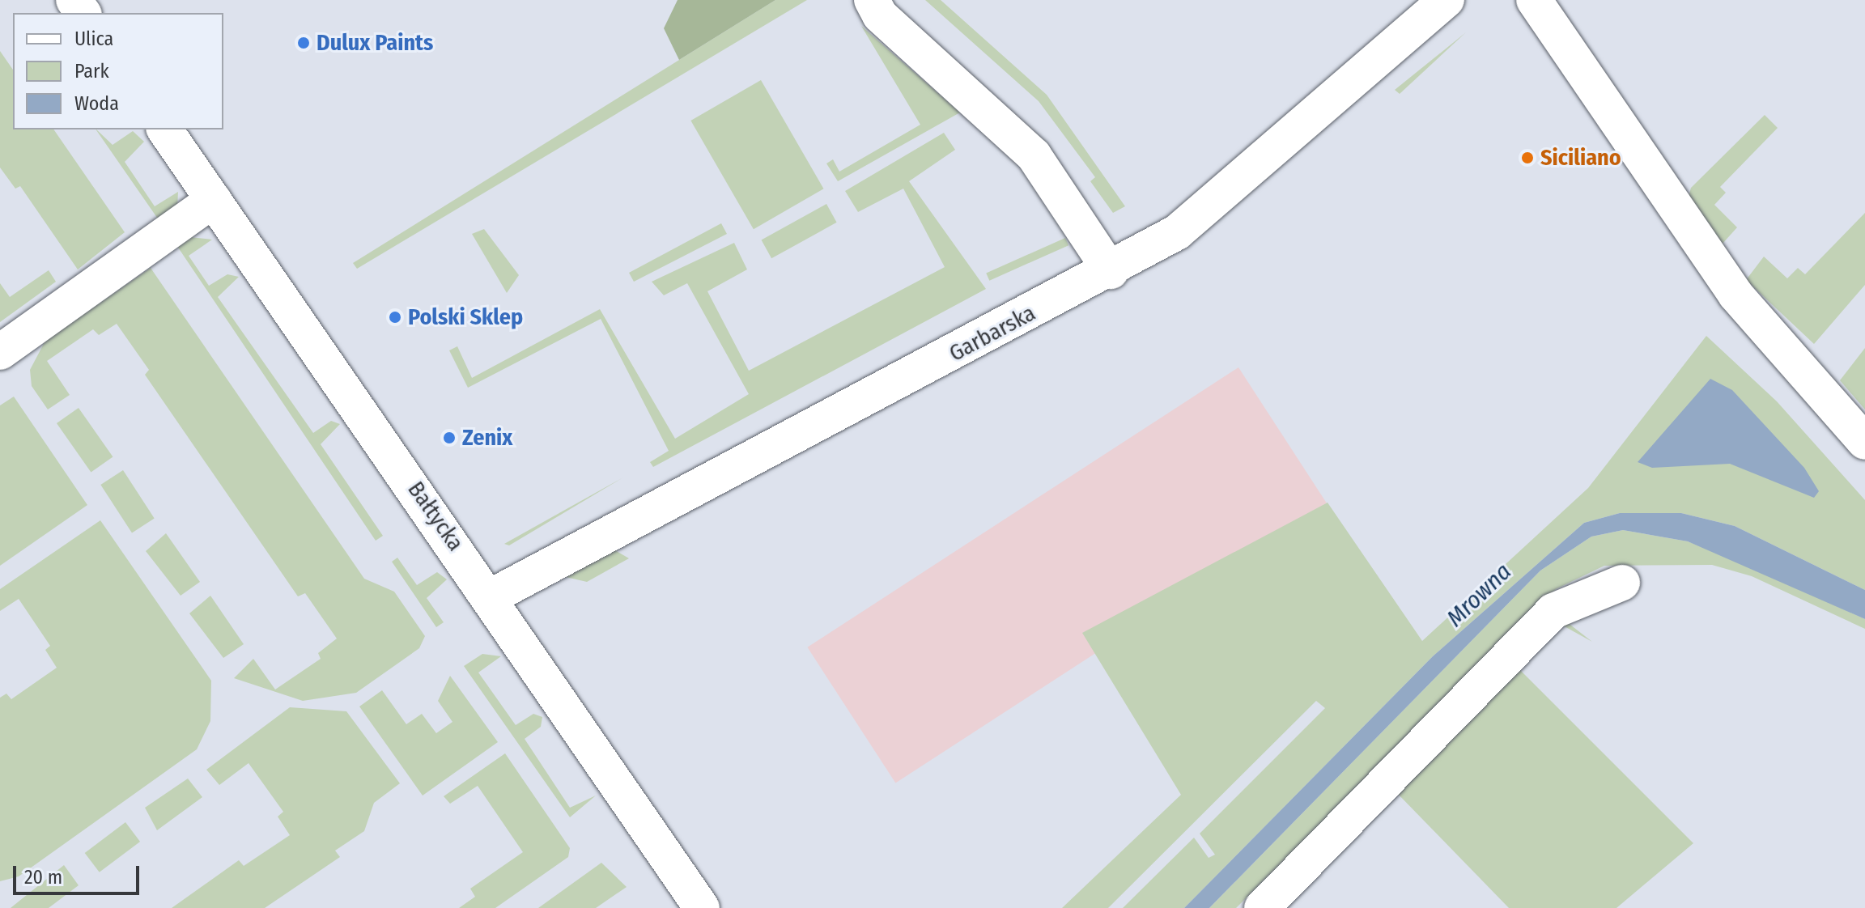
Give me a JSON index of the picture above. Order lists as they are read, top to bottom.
{
  "streets": {
    "street": ["Garbarska", "Bałtycka"]
  },
  "crossings": [
    ["Garbarska", "Bałtycka"]
  ],
  "water": ["Mrowna"],
  "places": [
    "Dulux Paints",
    "Siciliano",
    "Polski Sklep",
    "Zenix"
  ],
  "legend": ["Ulica", "Park", "Woda"],
  "scale_bar": "20 m"
}
